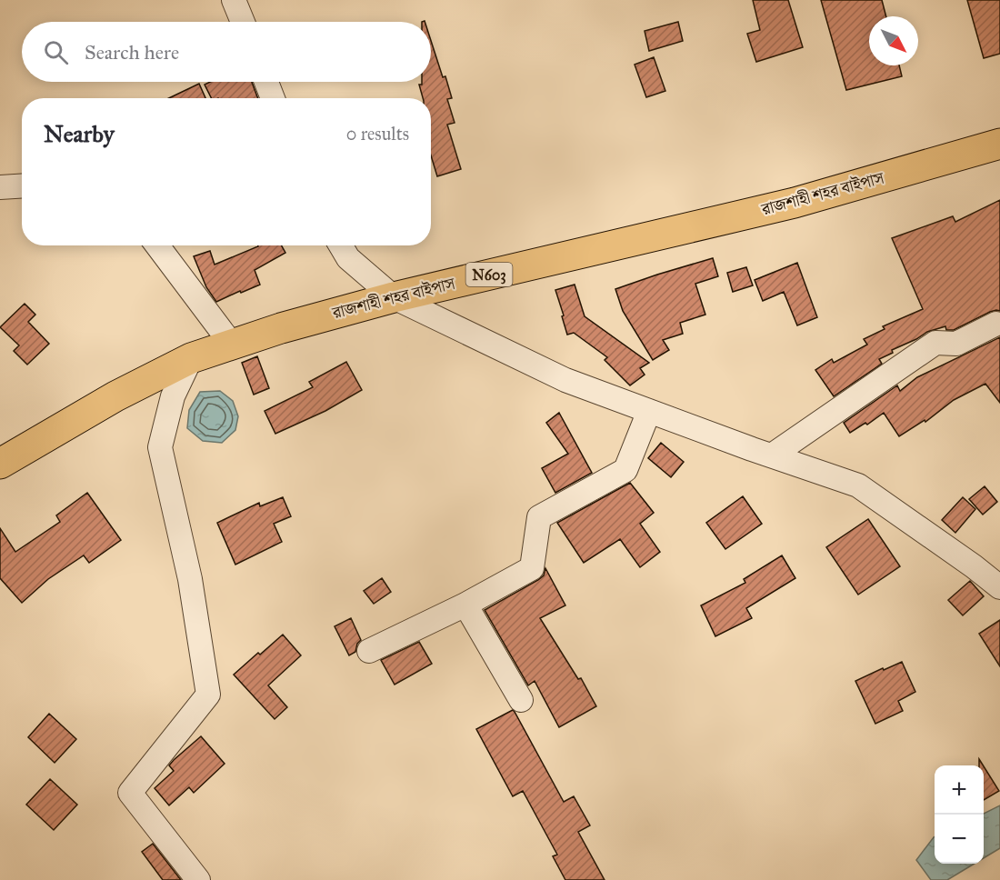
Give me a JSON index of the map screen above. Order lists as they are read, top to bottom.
{
  "streets": {
    "highway": ["রাজশাহী শহর বাইপাস", "N603"]
  },
  "north": "bottom right",
  "page": {
    "search": "Search here",
    "heading": ["Nearby", "0 results"],
    "map_buttons": ["+", "−"]
  }
}
